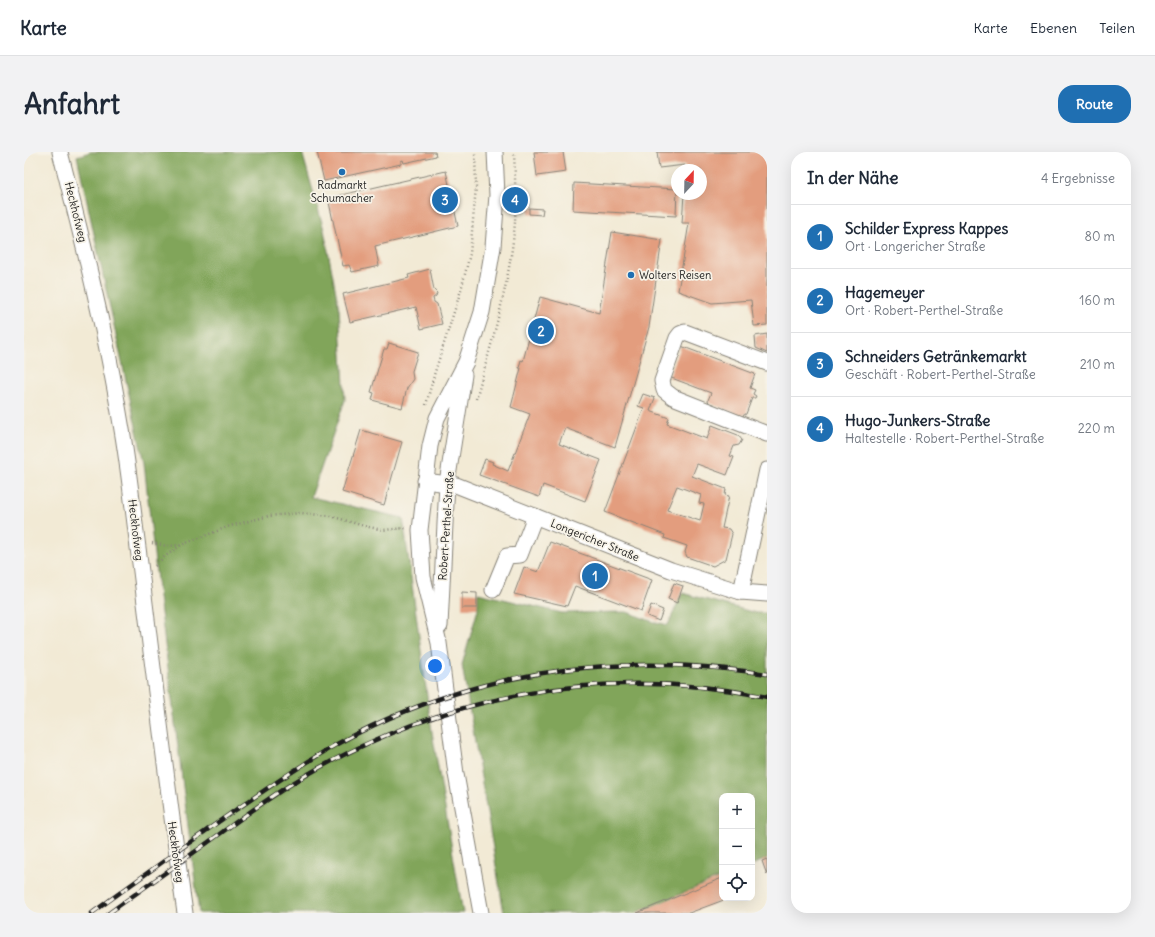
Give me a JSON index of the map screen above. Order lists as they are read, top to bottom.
{
  "streets": {
    "street": ["Heckhofweg", "Robert-Perthel-Straße", "Longericher Straße"]
  },
  "crossings": [
    ["Robert-Perthel-Straße", "Longericher Straße"]
  ],
  "places": ["Radmarkt Schumacher", "Wolters Reisen"],
  "north": "top",
  "page": {
    "header": "Karte",
    "nav": ["Karte", "Ebenen", "Teilen"],
    "buttons": "Route",
    "title": "Anfahrt",
    "heading": ["In der Nähe", "4 Ergebnisse"],
    "pins": [
      "3",
      "4",
      "2",
      "1"
    ],
    "list": [
      {
        "mark": "1",
        "name": "Schilder Express Kappes",
        "note": "Ort · Longericher Straße",
        "value": "80 m"
      },
      {
        "mark": "2",
        "name": "Hagemeyer",
        "note": "Ort · Robert-Perthel-Straße",
        "value": "160 m"
      },
      {
        "mark": "3",
        "name": "Schneiders Getränkemarkt",
        "note": "Geschäft · Robert-Perthel-Straße",
        "value": "210 m"
      },
      {
        "mark": "4",
        "name": "Hugo-Junkers-Straße",
        "note": "Haltestelle · Robert-Perthel-Straße",
        "value": "220 m"
      }
    ],
    "map_buttons": ["+", "−"]
  }
}
